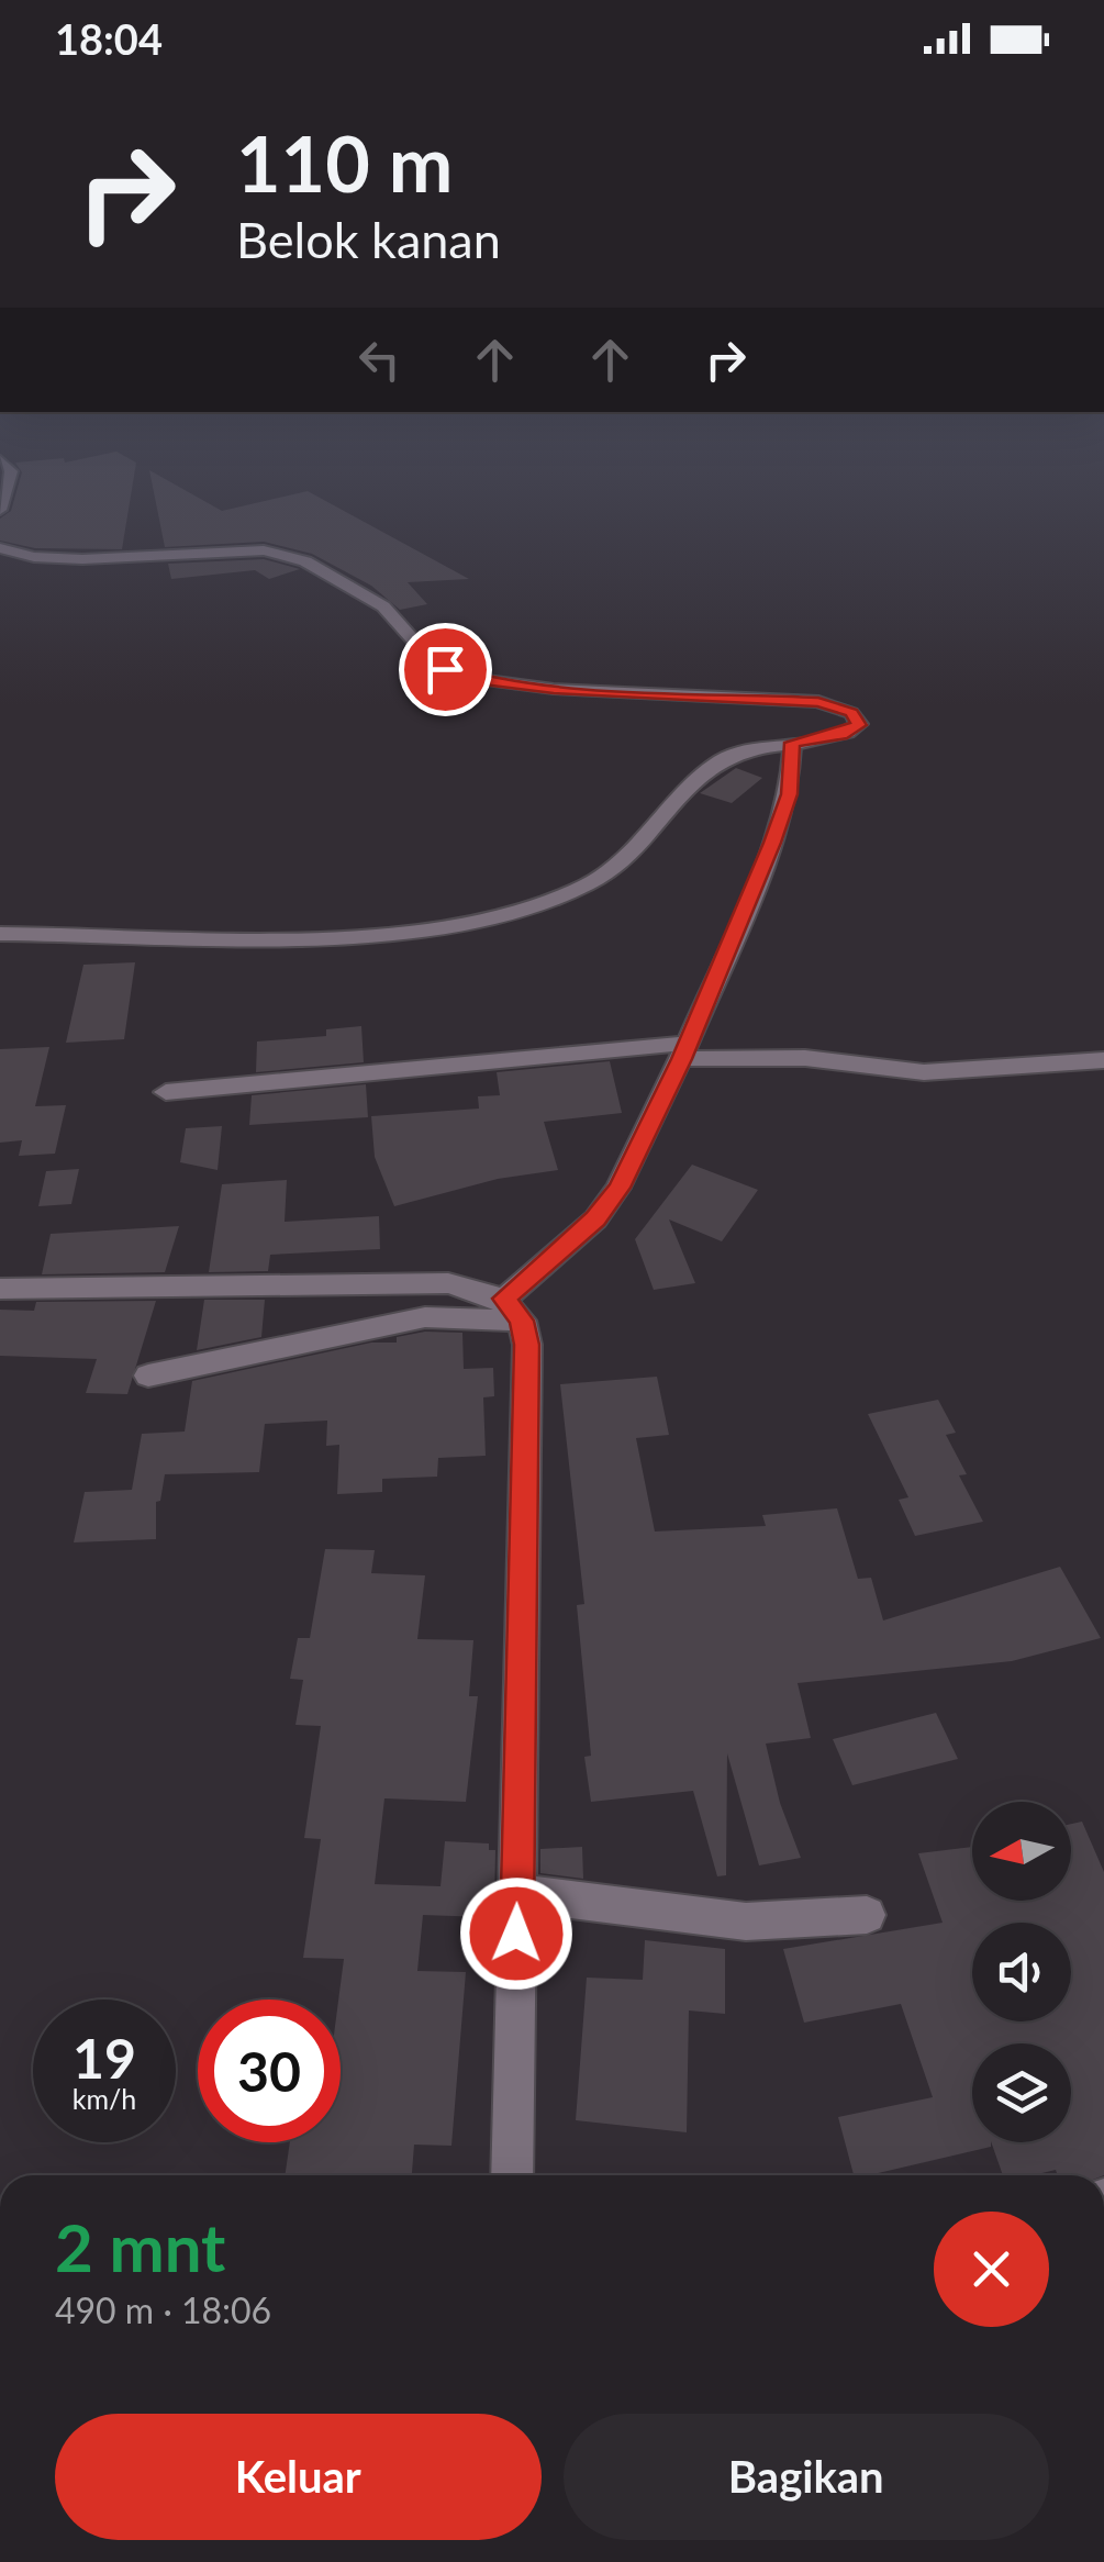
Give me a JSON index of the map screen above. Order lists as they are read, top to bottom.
{
  "north": "left",
  "page": {
    "status": "18:04",
    "turn": ["110 m", "Belok kanan"],
    "speed": "19 km/h",
    "limit": "30",
    "heading": ["2 mnt", "490 m · 18:06"],
    "buttons": ["Keluar", "Bagikan"]
  }
}
